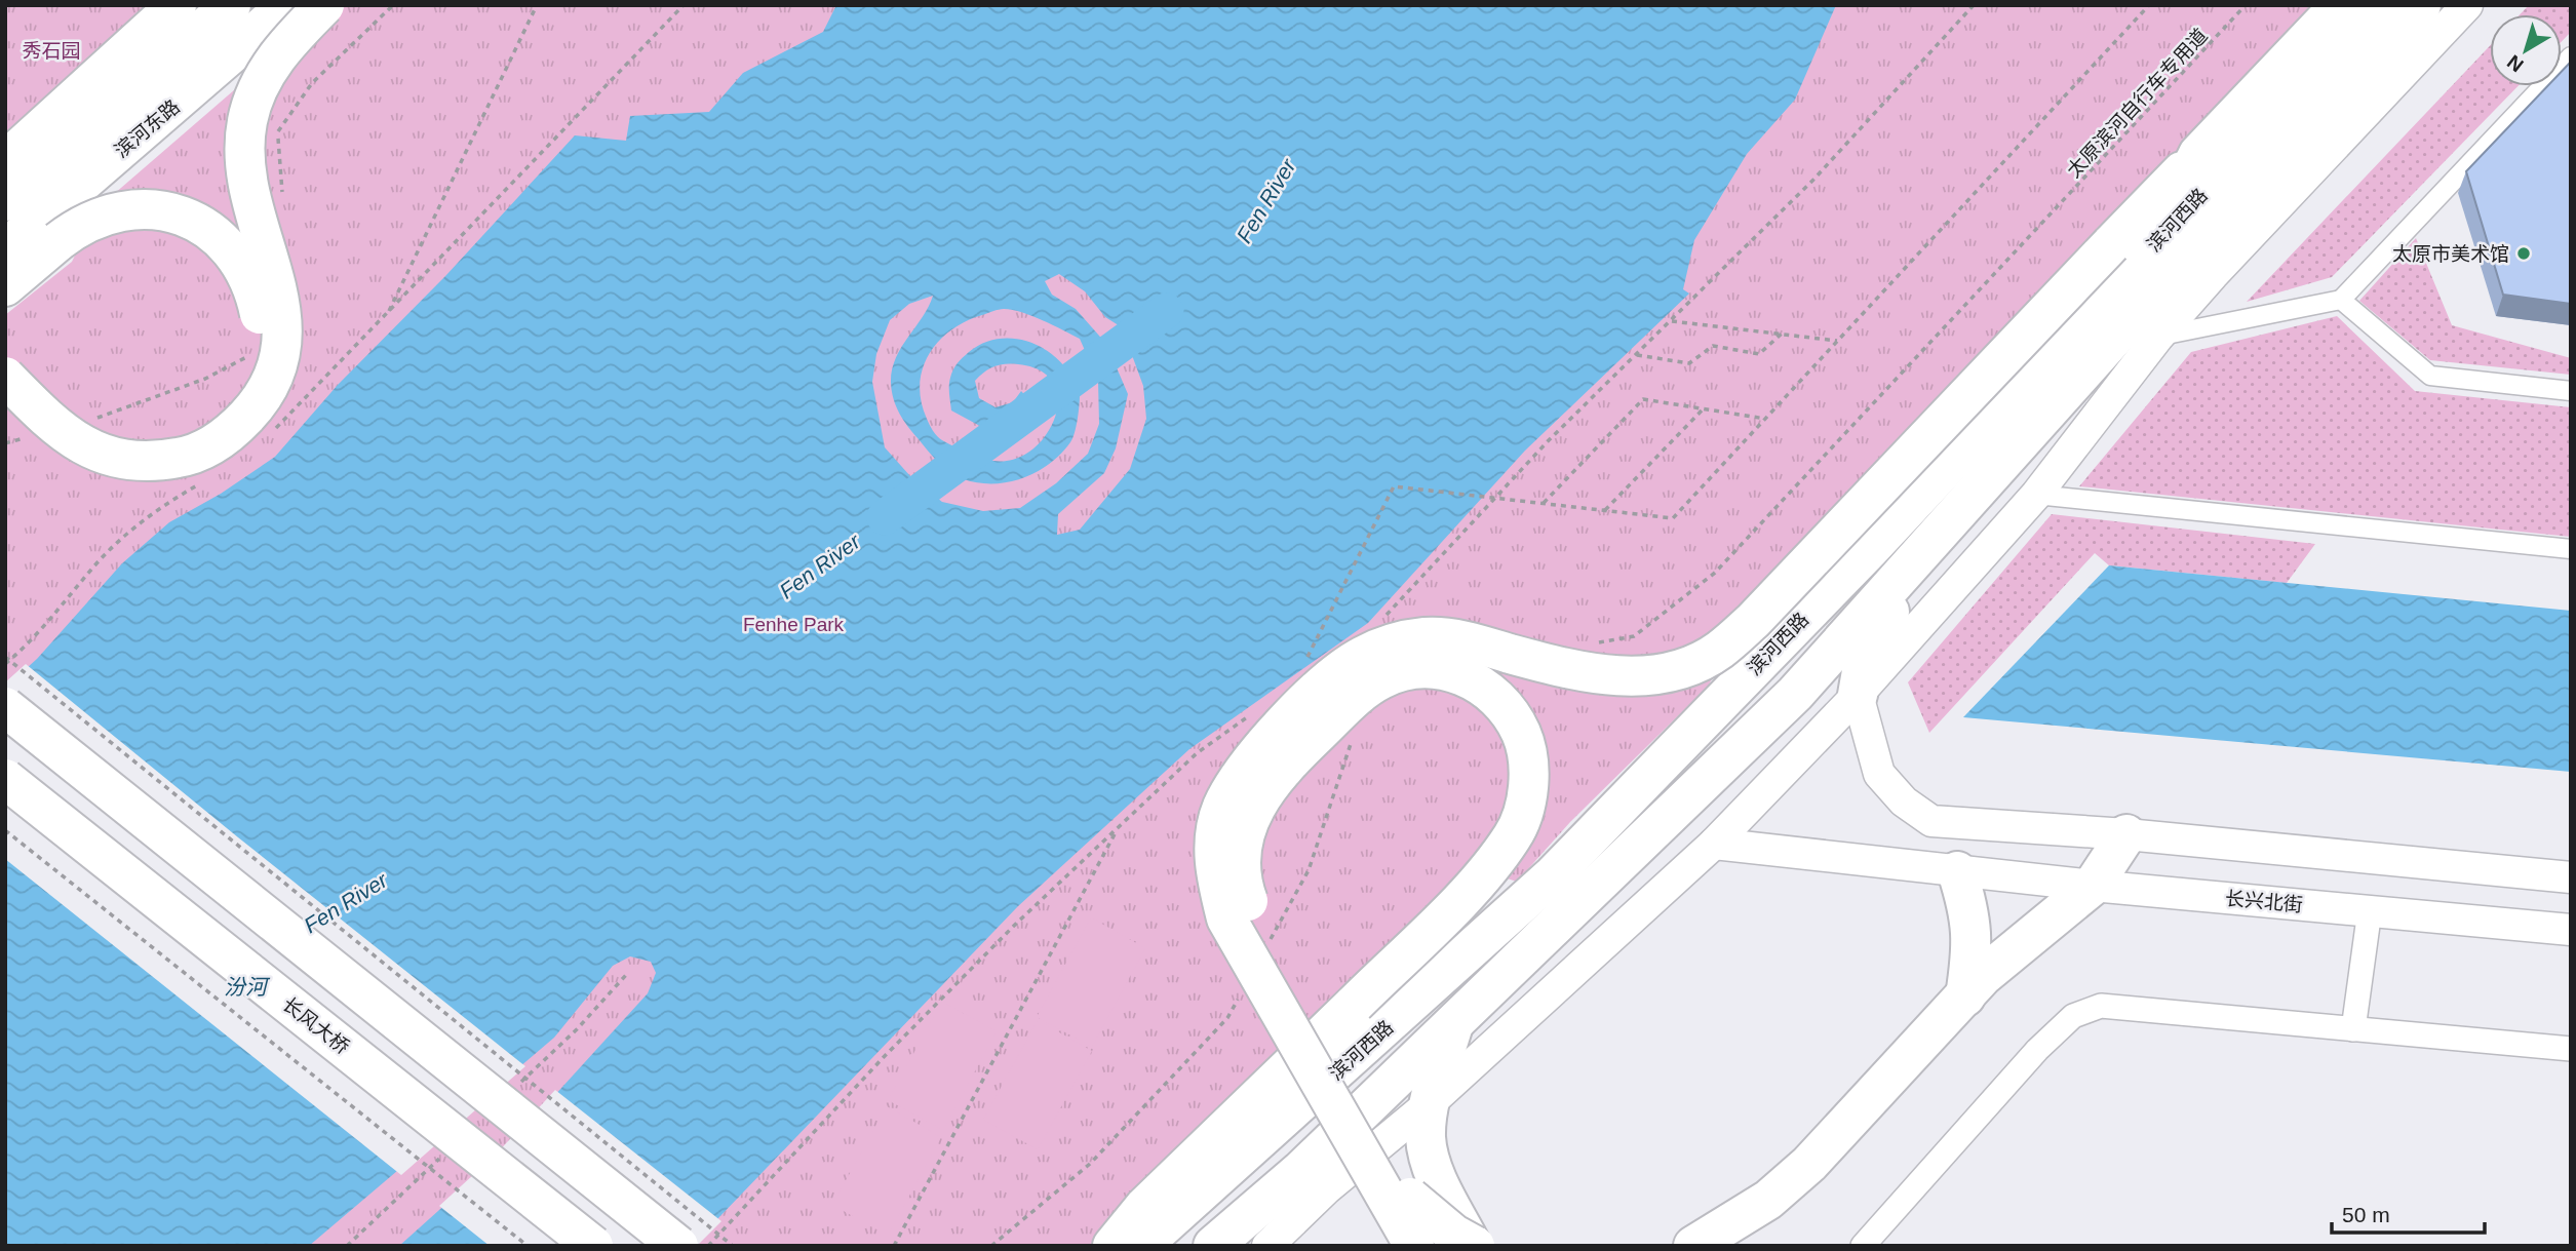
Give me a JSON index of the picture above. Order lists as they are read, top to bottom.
{
  "streets": {
    "highway": ["滨河东路", "滨河西路", "长风大桥"],
    "street": ["长兴北街"],
    "path": ["太原滨河自行车专用道"]
  },
  "water": ["Fen River", "汾河"],
  "parks": ["秀石园", "Fenhe Park"],
  "places": ["太原市美术馆"],
  "scale_bar": "50 m",
  "north": "bottom left"
}
